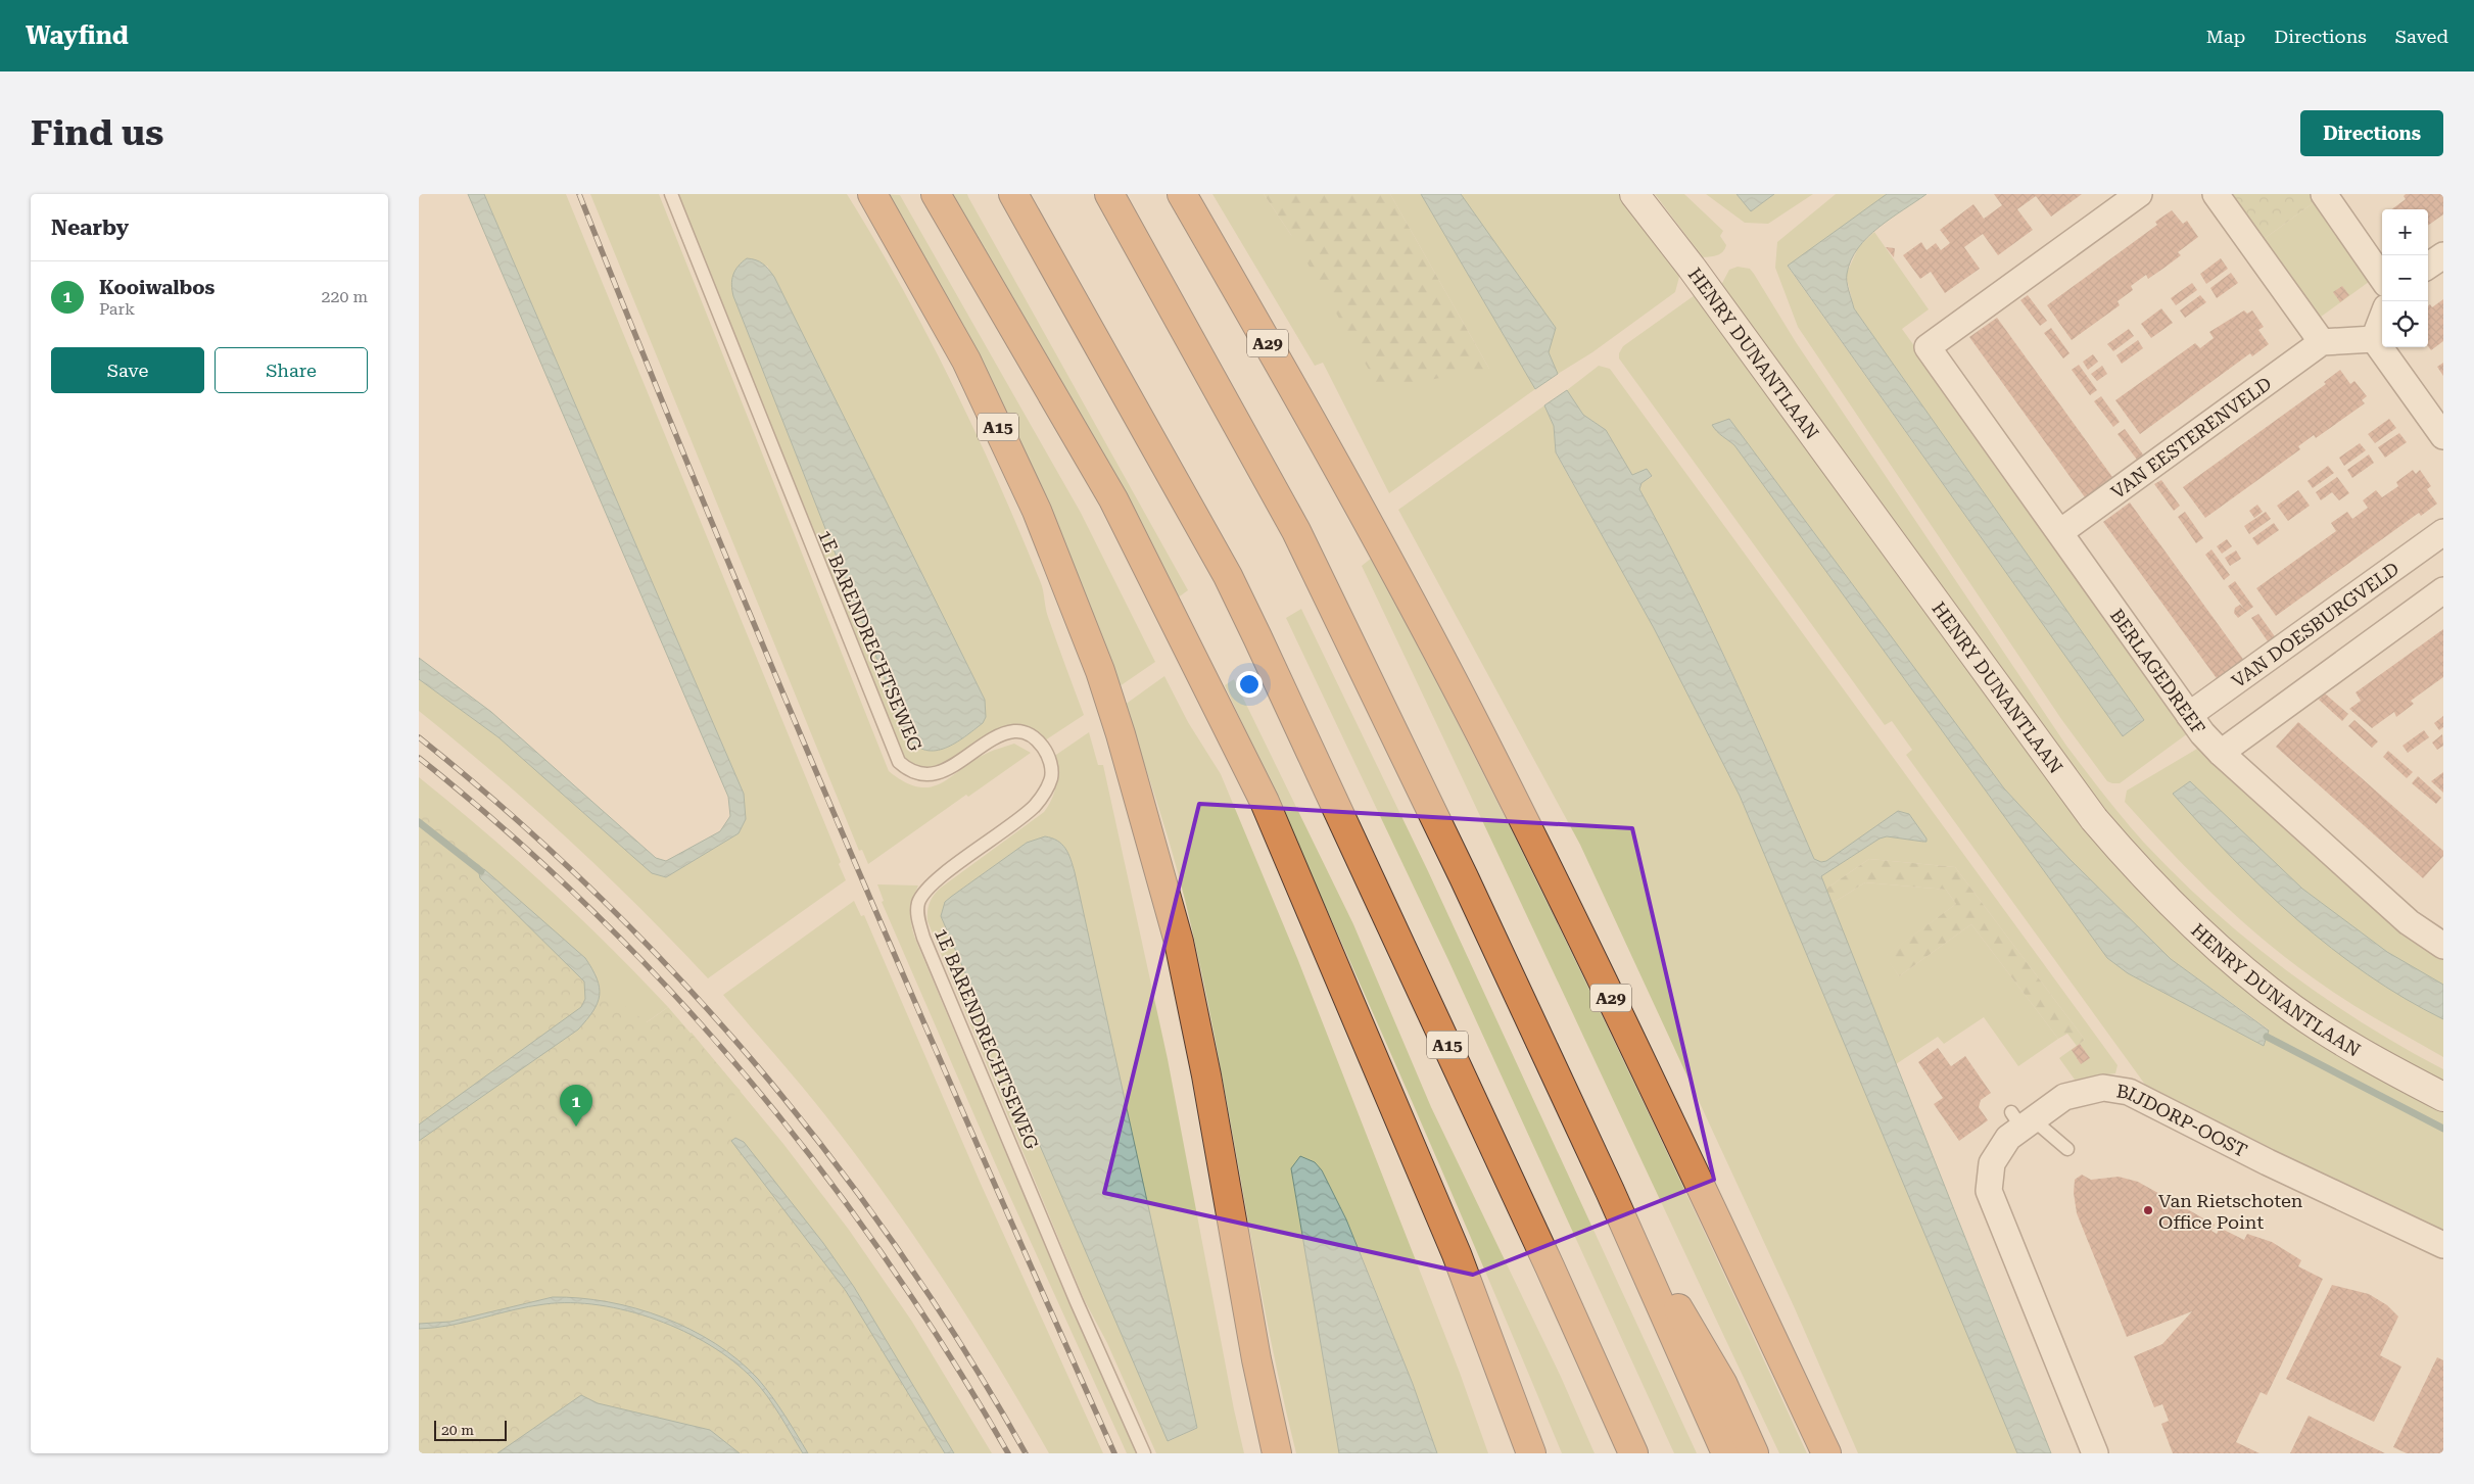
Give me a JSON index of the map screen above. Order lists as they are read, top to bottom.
{
  "streets": {
    "highway": ["A29", "A15"],
    "main road": ["HENRY DUNANTLAAN"],
    "street": [
      "VAN EESTERENVELD",
      "VAN DOESBURGVELD",
      "BERLAGEDREEF",
      "BIJDORP-OOST"
    ],
    "lane": ["1E BARENDRECHTSEWEG"]
  },
  "crossings": [
    ["VAN EESTERENVELD", "BERLAGEDREEF"],
    ["VAN DOESBURGVELD", "BERLAGEDREEF"]
  ],
  "places": ["Van Rietschoten Office Point"],
  "scale_bar": "20 m",
  "page": {
    "header": "Wayfind",
    "nav": ["Map", "Directions", "Saved"],
    "buttons": [
      "Directions",
      ["Save", "Share"]
    ],
    "title": "Find us",
    "heading": "Nearby",
    "map_buttons": ["+", "−"],
    "list": [
      {
        "mark": "1",
        "name": "Kooiwalbos",
        "note": "Park",
        "value": "220 m"
      }
    ],
    "pins": "1",
    "scale": "20 m"
  }
}
